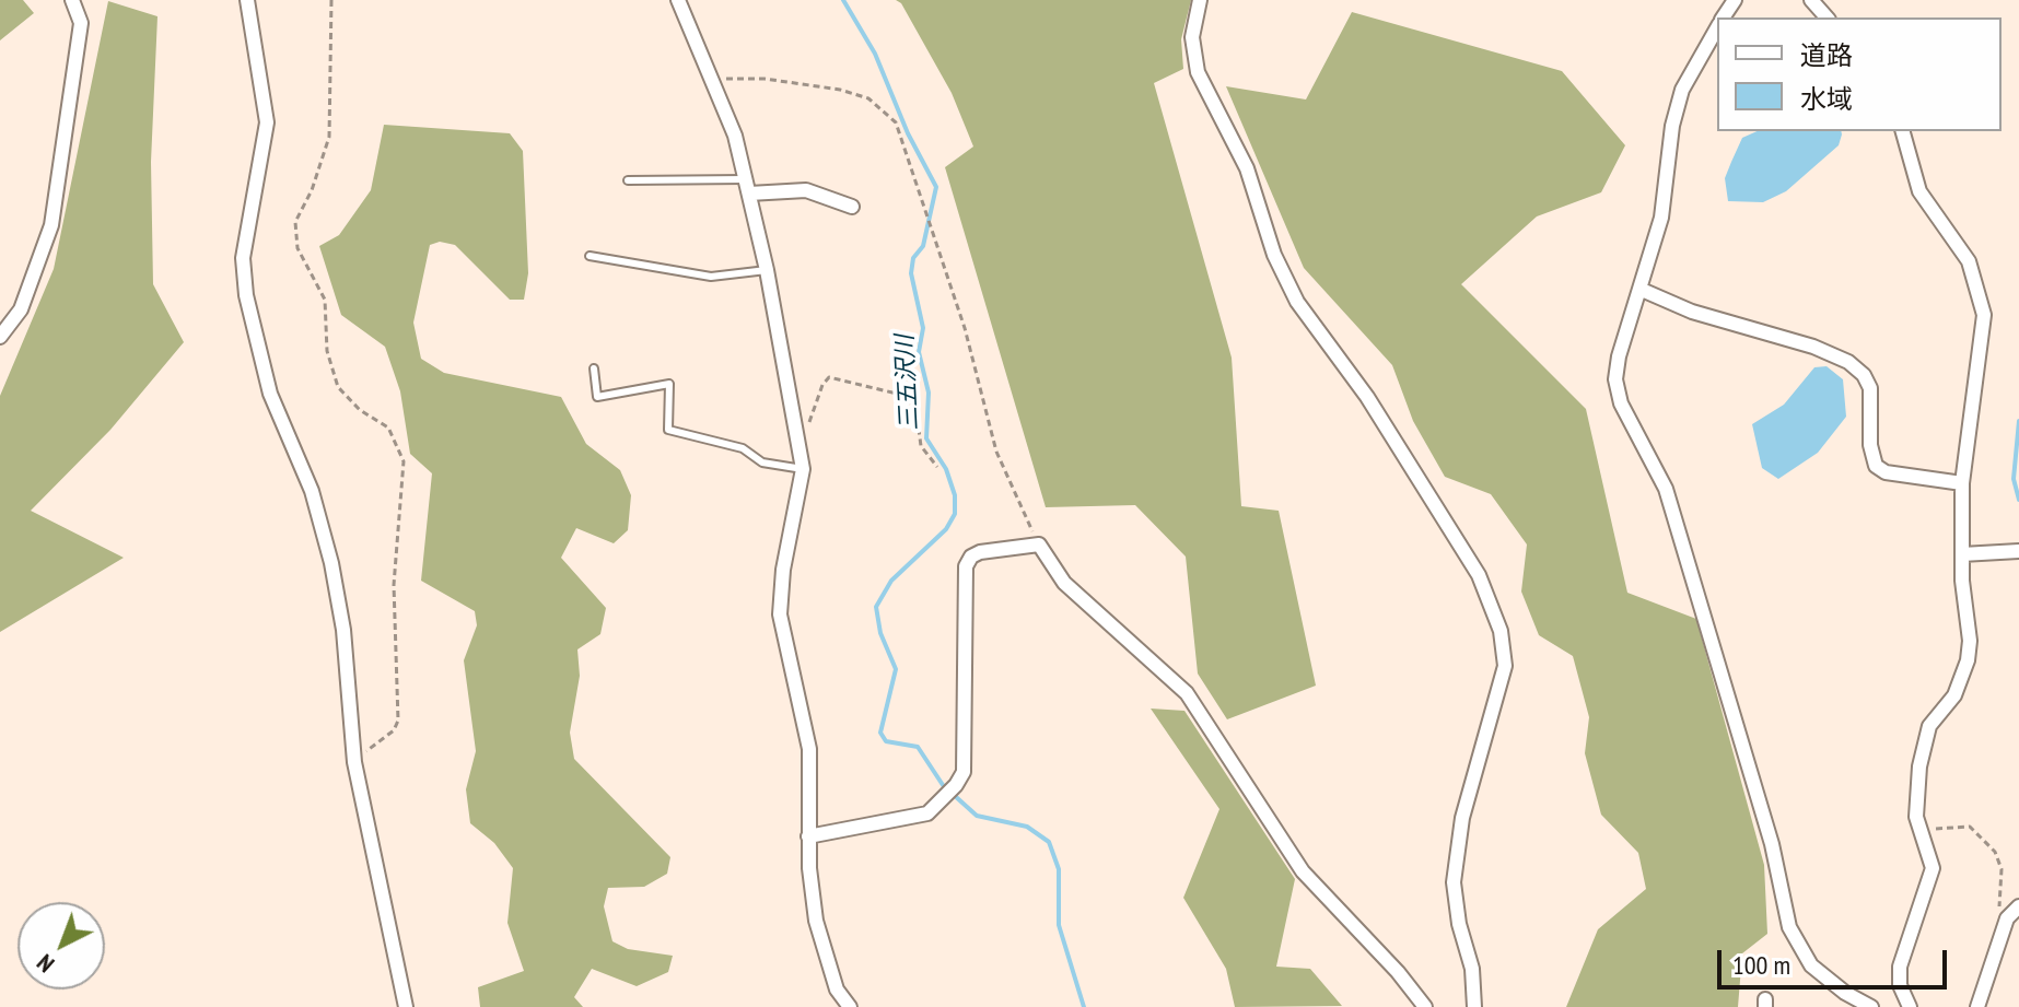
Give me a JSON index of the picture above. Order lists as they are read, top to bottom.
{
  "water": ["三五沢川"],
  "legend": ["道路", "水域"],
  "scale_bar": "100 m",
  "north": "bottom left"
}
